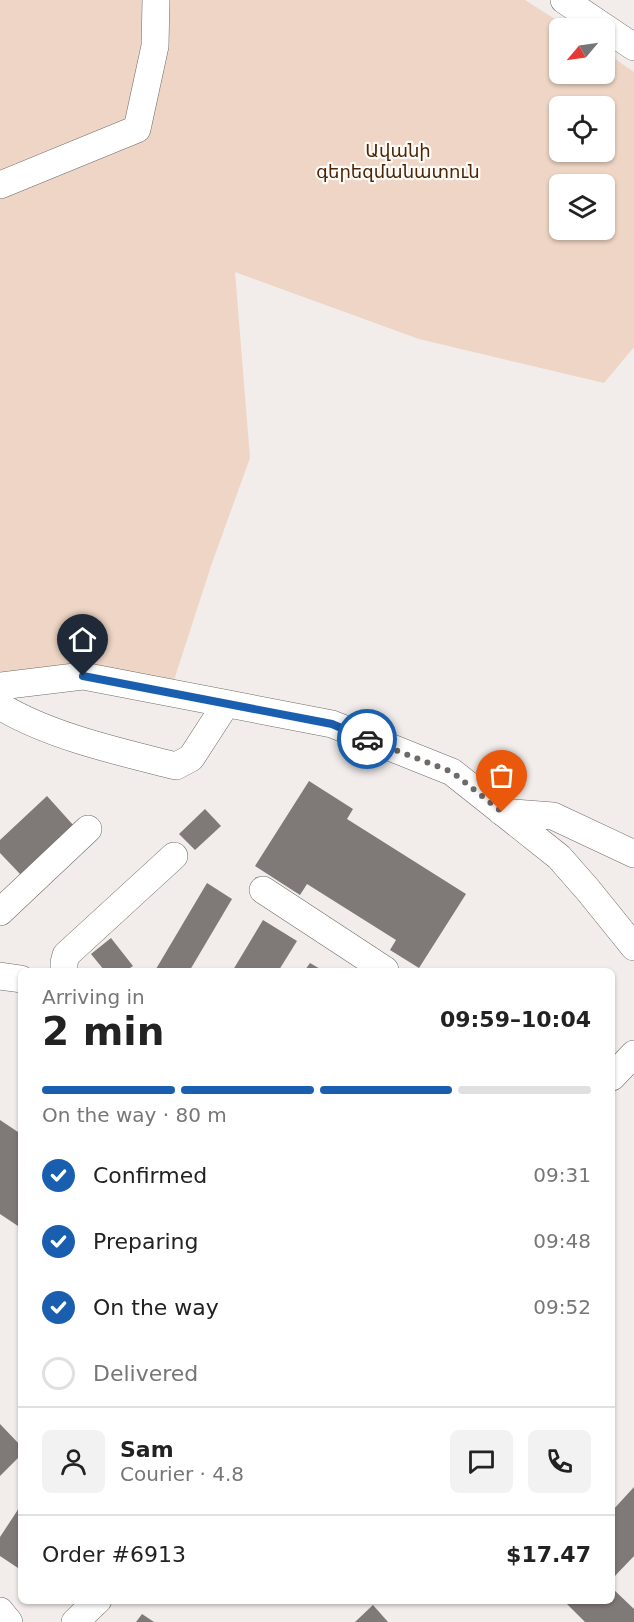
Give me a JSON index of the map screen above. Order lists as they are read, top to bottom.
{
  "parks": ["Ավանի գերեզմանատուն"],
  "north": "bottom left",
  "page": {
    "heading": ["2 min", "Arriving in", "09:59–10:04"],
    "panel": [
      "Sam",
      "Courier · 4.8",
      "Order #6913",
      "$17.47"
    ],
    "bar": "On the way · 80 m",
    "list": [
      ["Confirmed", "09:31"],
      ["Preparing", "09:48"],
      ["On the way", "09:52"],
      "Delivered"
    ]
  }
}
